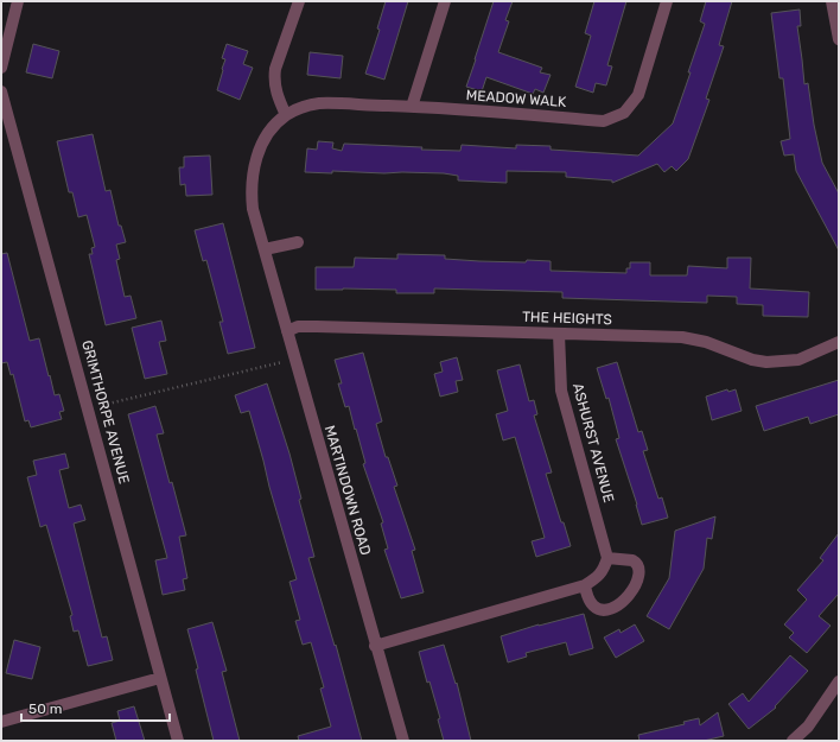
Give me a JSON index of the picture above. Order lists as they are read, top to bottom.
{
  "streets": {
    "street": [
      "MEADOW WALK",
      "THE HEIGHTS",
      "GRIMTHORPE AVENUE",
      "ASHURST AVENUE",
      "MARTINDOWN ROAD"
    ]
  },
  "crossings": [
    ["MEADOW WALK", "MARTINDOWN ROAD"],
    ["THE HEIGHTS", "ASHURST AVENUE"],
    ["THE HEIGHTS", "MARTINDOWN ROAD"]
  ],
  "scale_bar": "50 m"
}
